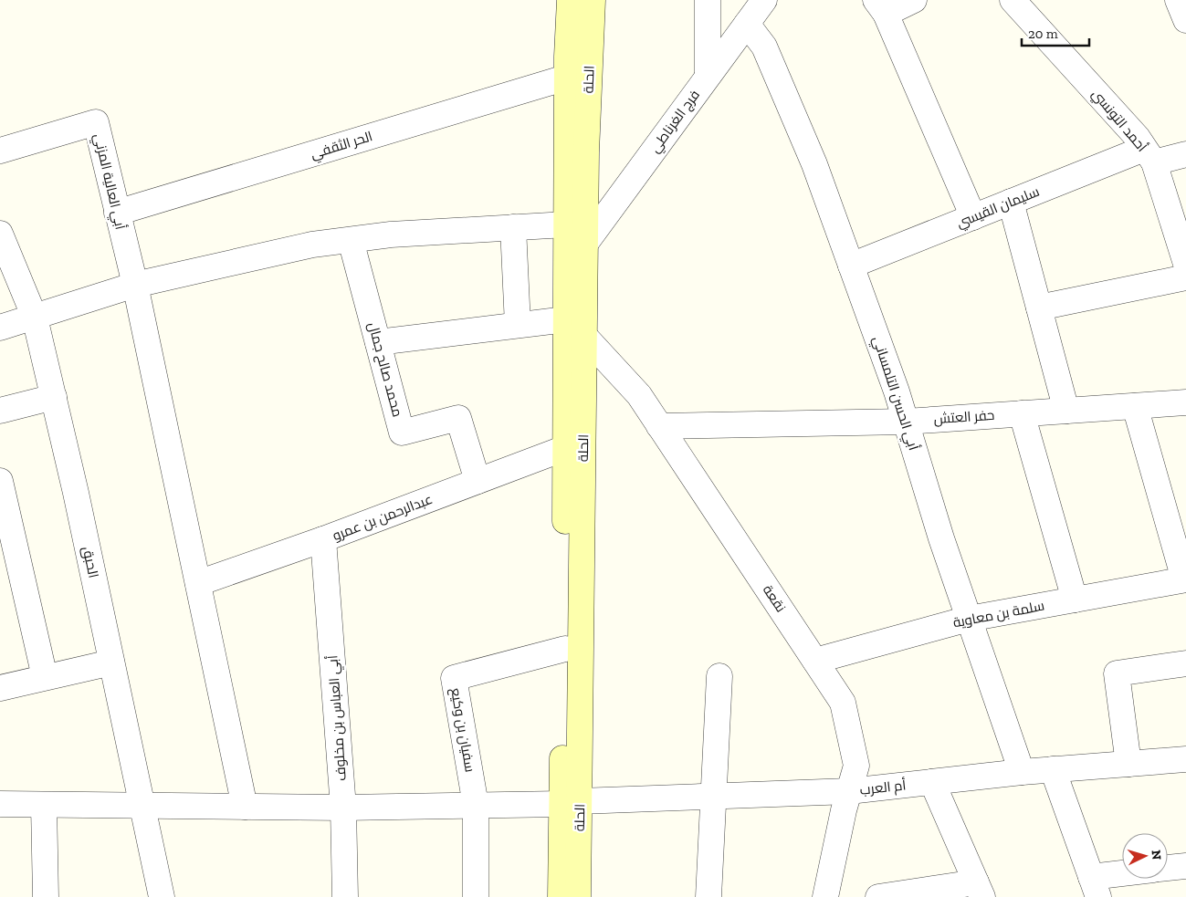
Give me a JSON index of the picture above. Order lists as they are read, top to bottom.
{
  "streets": {
    "main road": ["الحلة"],
    "street": [
      "أحمد التونسي",
      "فرج الغرناطي",
      "الحر الثقفي",
      "أبي العالية المزني",
      "سليمان القيسي",
      "محمد صالح جمال",
      "أبي الحسن التلمساني",
      "حفر العتش",
      "عبدالرحمن بن عمرو",
      "الحبق",
      "نقعة",
      "سلمة بن معاوية",
      "أبي العباس بن مخلوف",
      "سفيان بن وكيع",
      "أم العرب"
    ]
  },
  "crossings": [
    ["الحلة", "فرج الغرناطي"],
    ["الحلة", "الحر الثقفي"],
    ["الحلة", "عبدالرحمن بن عمرو"],
    ["الحلة", "نقعة"],
    ["الحلة", "سفيان بن وكيع"],
    ["الحلة", "أم العرب"],
    ["أحمد التونسي", "سليمان القيسي"],
    ["فرج الغرناطي", "أبي الحسن التلمساني"],
    ["الحر الثقفي", "أبي العالية المزني"],
    ["أبي العالية المزني", "عبدالرحمن بن عمرو"],
    ["أبي العالية المزني", "أم العرب"],
    ["سليمان القيسي", "أبي الحسن التلمساني"],
    ["محمد صالح جمال", "عبدالرحمن بن عمرو"],
    ["أبي الحسن التلمساني", "حفر العتش"],
    ["أبي الحسن التلمساني", "سلمة بن معاوية"],
    ["أبي الحسن التلمساني", "أم العرب"],
    ["حفر العتش", "نقعة"],
    ["عبدالرحمن بن عمرو", "أبي العباس بن مخلوف"],
    ["الحبق", "أم العرب"],
    ["نقعة", "سلمة بن معاوية"],
    ["نقعة", "أم العرب"],
    ["أبي العباس بن مخلوف", "أم العرب"],
    ["سفيان بن وكيع", "أم العرب"]
  ],
  "scale_bar": "20 m",
  "north": "right"
}
